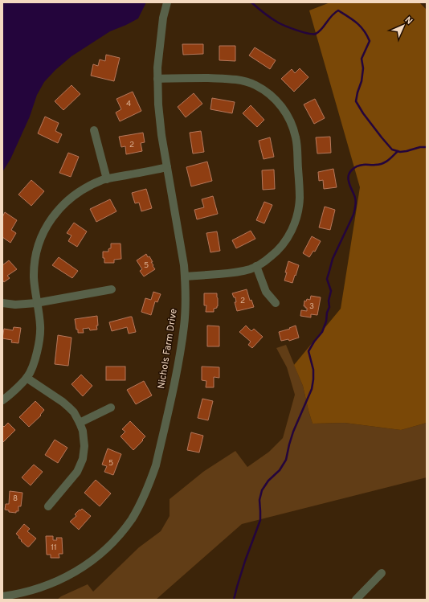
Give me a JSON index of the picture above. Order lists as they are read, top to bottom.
{
  "streets": {
    "street": ["Nichols Farm Drive"]
  },
  "house_numbers": [
    "4",
    "2",
    "5",
    "2",
    "3",
    "5",
    "8",
    "11"
  ],
  "north": "top right"
}
